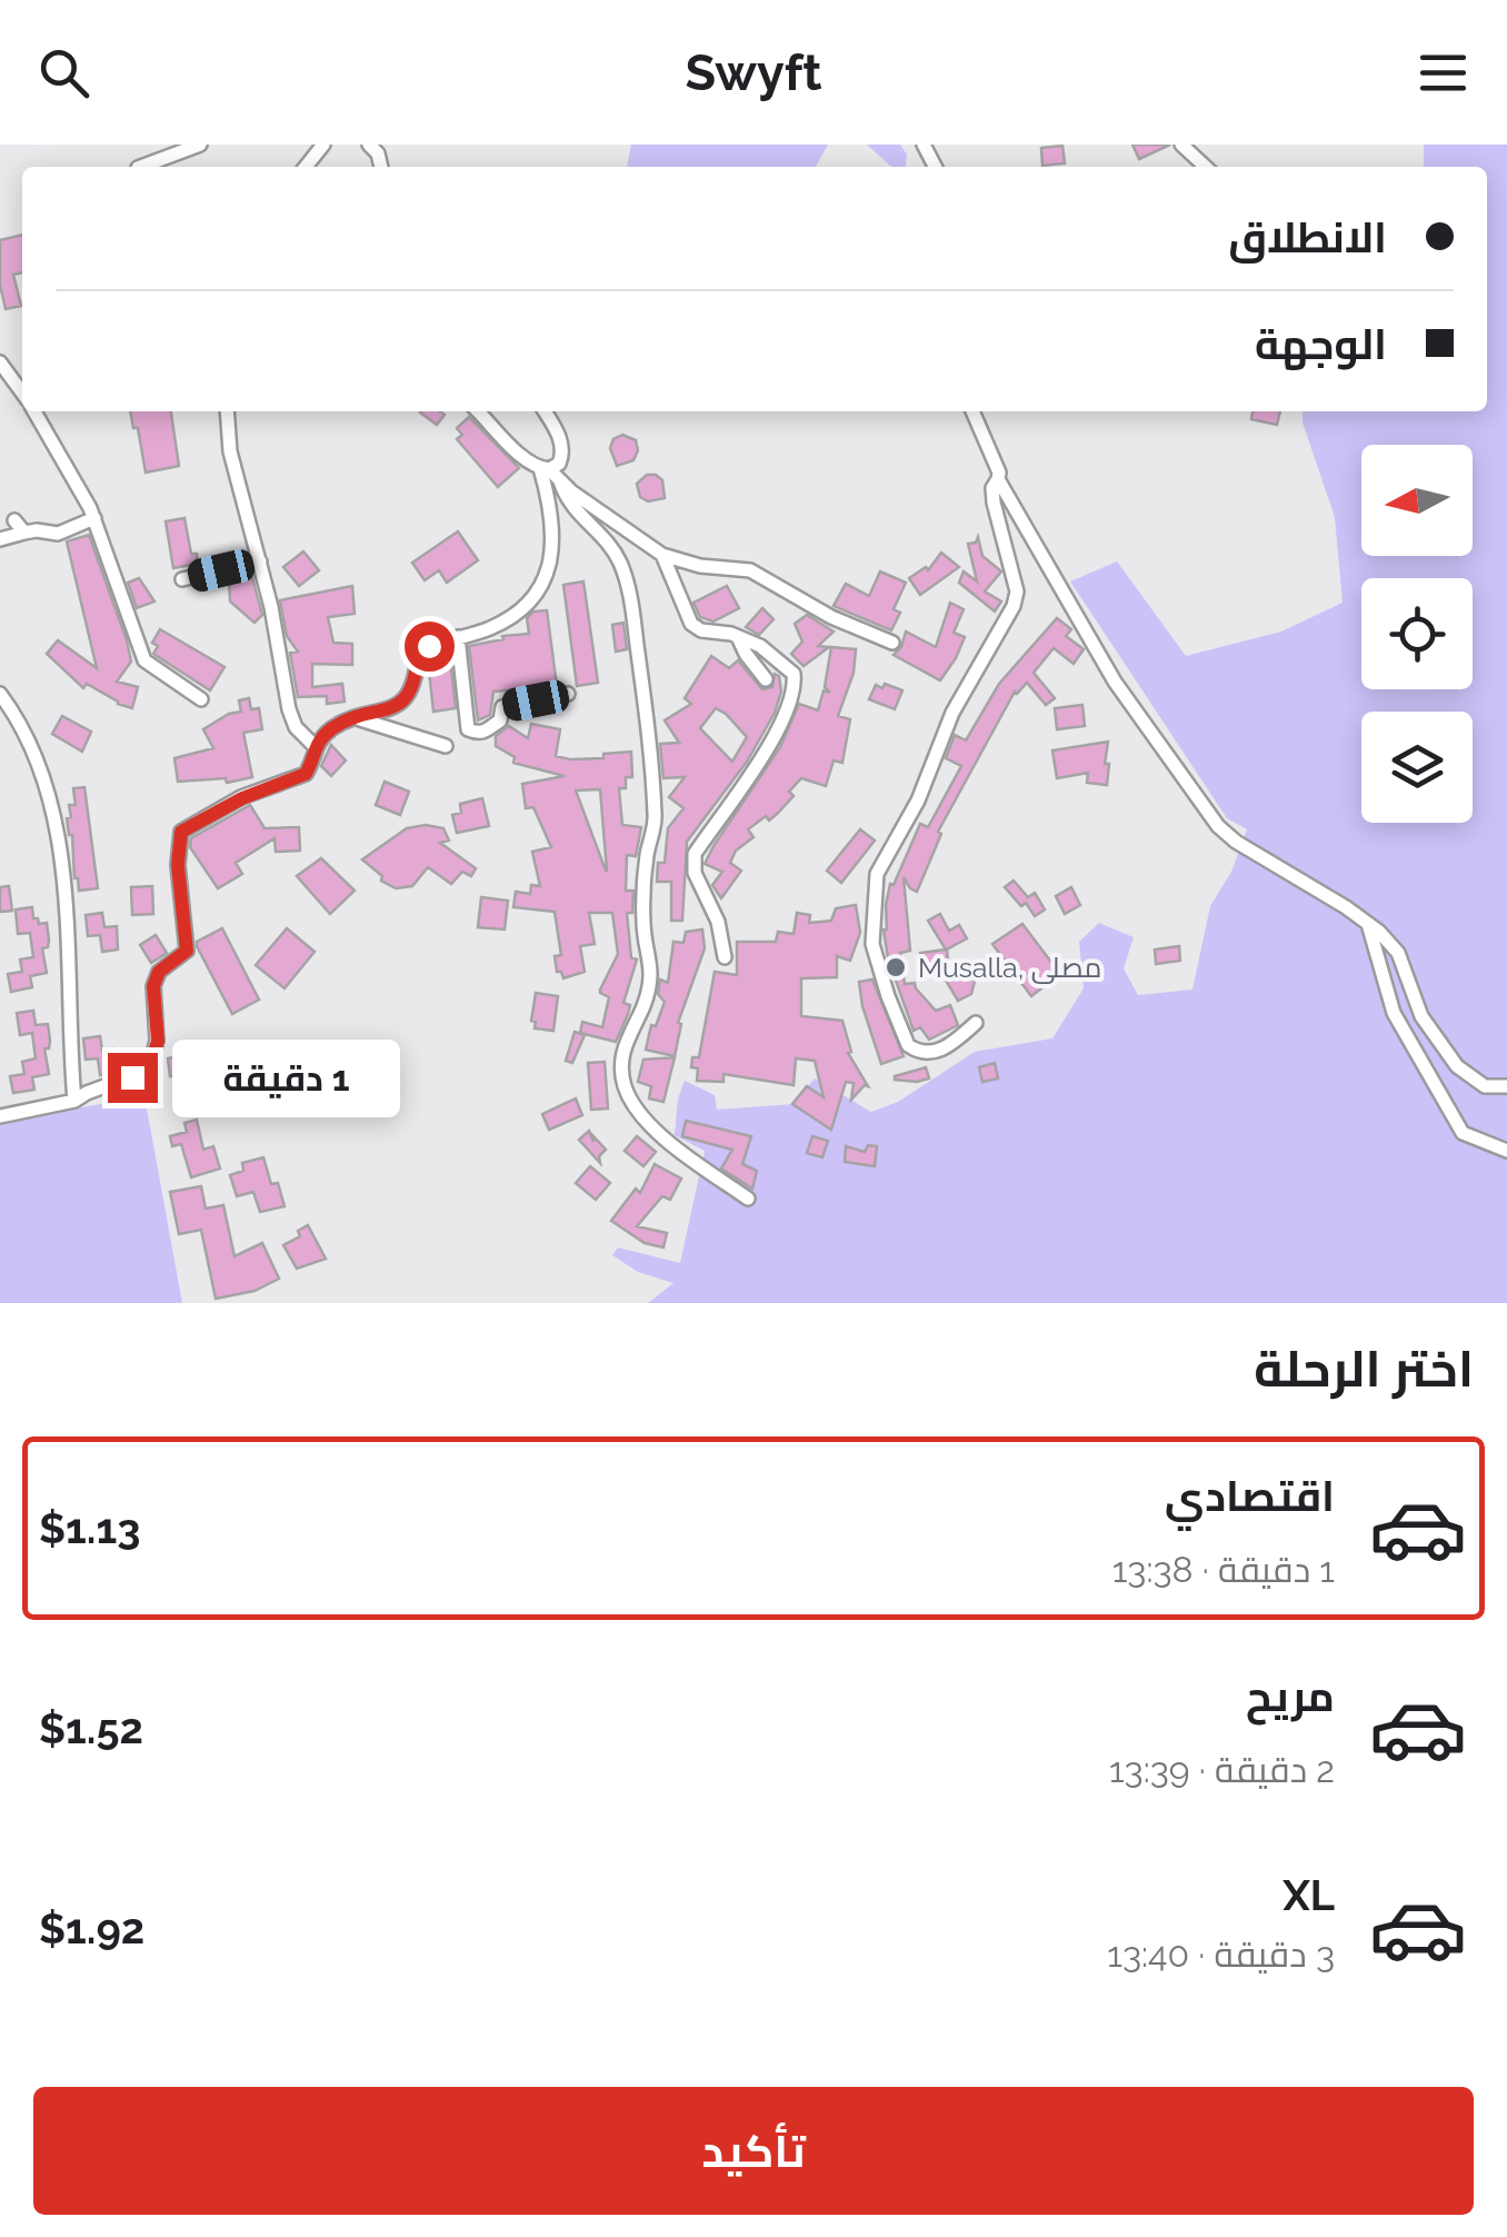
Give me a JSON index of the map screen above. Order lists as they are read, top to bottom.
{
  "places": ["Musalla, مصلى"],
  "north": "left",
  "page": {
    "header": "Swyft",
    "banner": ["الانطلاق", "الوجهة"],
    "bubble": "1 دقيقة",
    "heading": "اختر الرحلة",
    "list": [
      {
        "name": "اقتصادي",
        "note": "1 دقيقة · 13:38",
        "value": "$1.13"
      },
      {
        "name": "مريح",
        "note": "2 دقيقة · 13:39",
        "value": "$1.52"
      },
      {
        "name": "XL",
        "note": "3 دقيقة · 13:40",
        "value": "$1.92"
      }
    ],
    "buttons": "تأكيد"
  }
}
